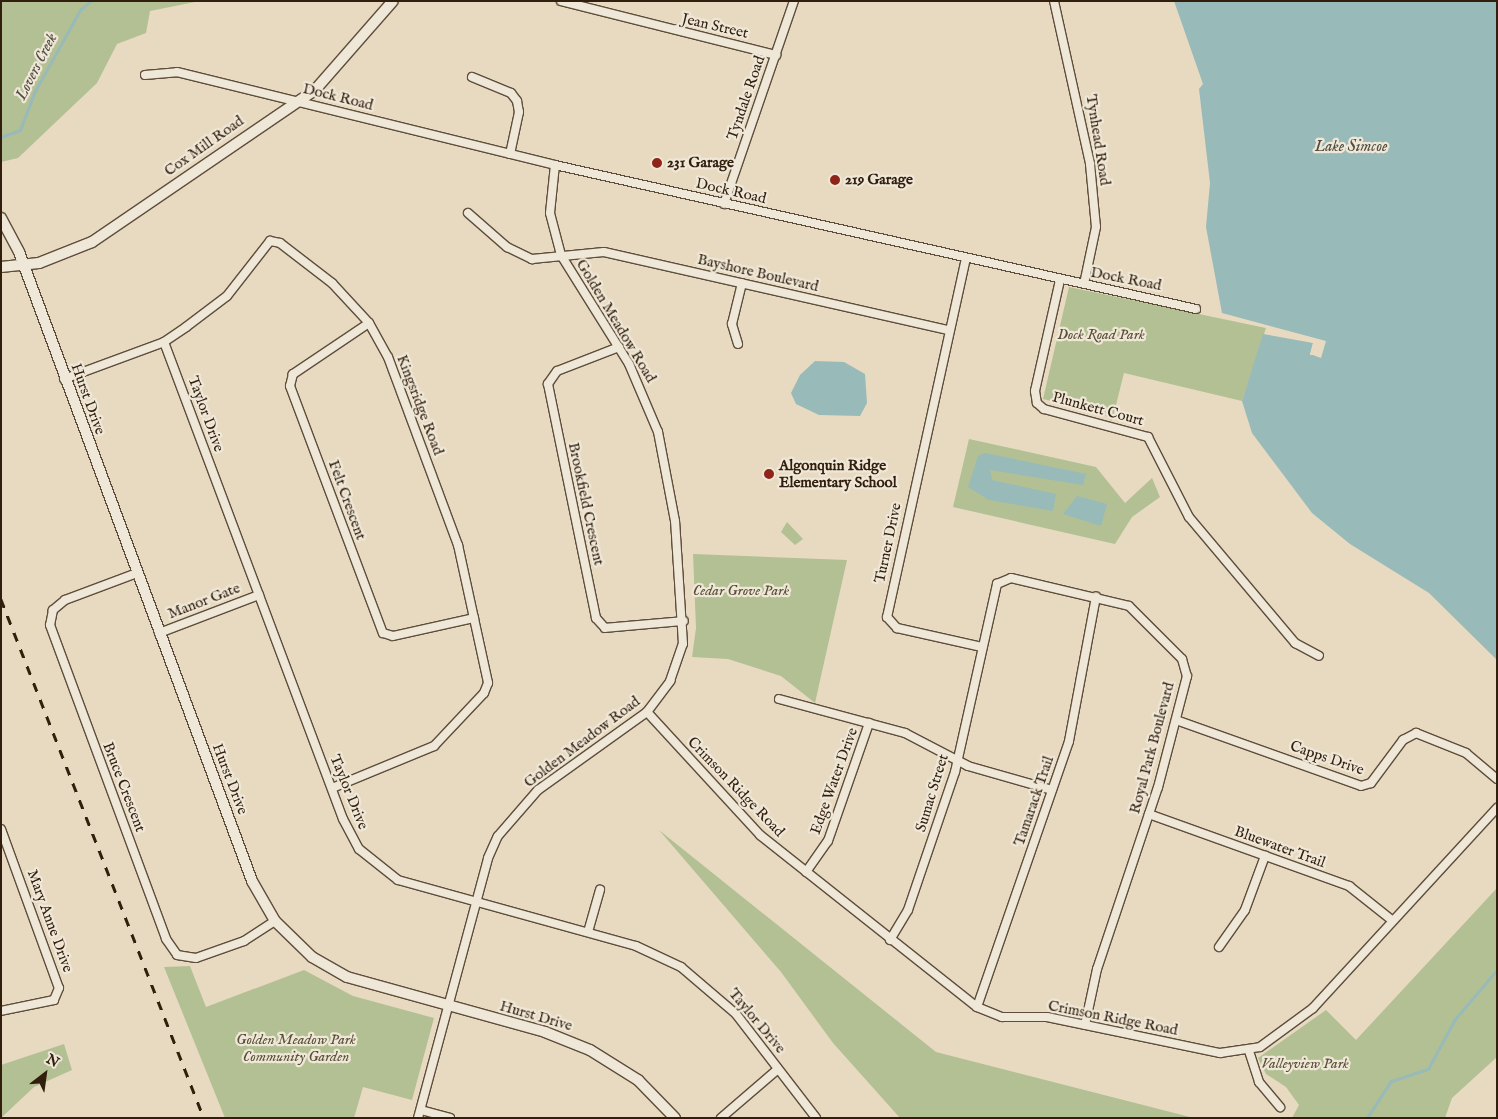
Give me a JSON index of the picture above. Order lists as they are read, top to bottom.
{
  "streets": {
    "street": [
      "Jean Street",
      "Dock Road",
      "Tyndale Road",
      "Tynhead Road",
      "Cox Mill Road",
      "Bayshore Boulevard",
      "Golden Meadow Road",
      "Hurst Drive",
      "Kingsridge Road",
      "Plunkett Court",
      "Taylor Drive",
      "Felt Crescent",
      "Brookfield Crescent",
      "Turner Drive",
      "Manor Gate",
      "Royal Park Boulevard",
      "Capps Drive",
      "Edge Water Drive",
      "Bruce Crescent",
      "Crimson Ridge Road",
      "Sumac Street",
      "Tamarack Trail",
      "Bluewater Trail",
      "Mary Anne Drive"
    ]
  },
  "crossings": [
    ["Jean Street", "Tyndale Road"],
    ["Dock Road", "Tyndale Road"],
    ["Dock Road", "Tynhead Road"],
    ["Dock Road", "Cox Mill Road"],
    ["Dock Road", "Golden Meadow Road"],
    ["Dock Road", "Plunkett Court"],
    ["Dock Road", "Turner Drive"],
    ["Cox Mill Road", "Hurst Drive"],
    ["Bayshore Boulevard", "Golden Meadow Road"],
    ["Bayshore Boulevard", "Turner Drive"],
    ["Golden Meadow Road", "Hurst Drive"],
    ["Golden Meadow Road", "Taylor Drive"],
    ["Golden Meadow Road", "Brookfield Crescent"],
    ["Golden Meadow Road", "Crimson Ridge Road"],
    ["Hurst Drive", "Kingsridge Road"],
    ["Hurst Drive", "Manor Gate"],
    ["Hurst Drive", "Bruce Crescent"],
    ["Kingsridge Road", "Taylor Drive"],
    ["Kingsridge Road", "Felt Crescent"],
    ["Taylor Drive", "Manor Gate"],
    ["Turner Drive", "Royal Park Boulevard"],
    ["Turner Drive", "Sumac Street"],
    ["Royal Park Boulevard", "Capps Drive"],
    ["Royal Park Boulevard", "Crimson Ridge Road"],
    ["Royal Park Boulevard", "Sumac Street"],
    ["Royal Park Boulevard", "Tamarack Trail"],
    ["Royal Park Boulevard", "Bluewater Trail"],
    ["Edge Water Drive", "Crimson Ridge Road"],
    ["Crimson Ridge Road", "Sumac Street"],
    ["Crimson Ridge Road", "Tamarack Trail"]
  ],
  "water": ["Lovers Creek", "Lake Simcoe"],
  "parks": [
    "Dock Road Park",
    "Cedar Grove Park",
    "Golden Meadow Park Community Garden",
    "Valleyview Park"
  ],
  "places": ["231 Garage", "219 Garage", "Algonquin Ridge Elementary School"],
  "north": "top right"
}
